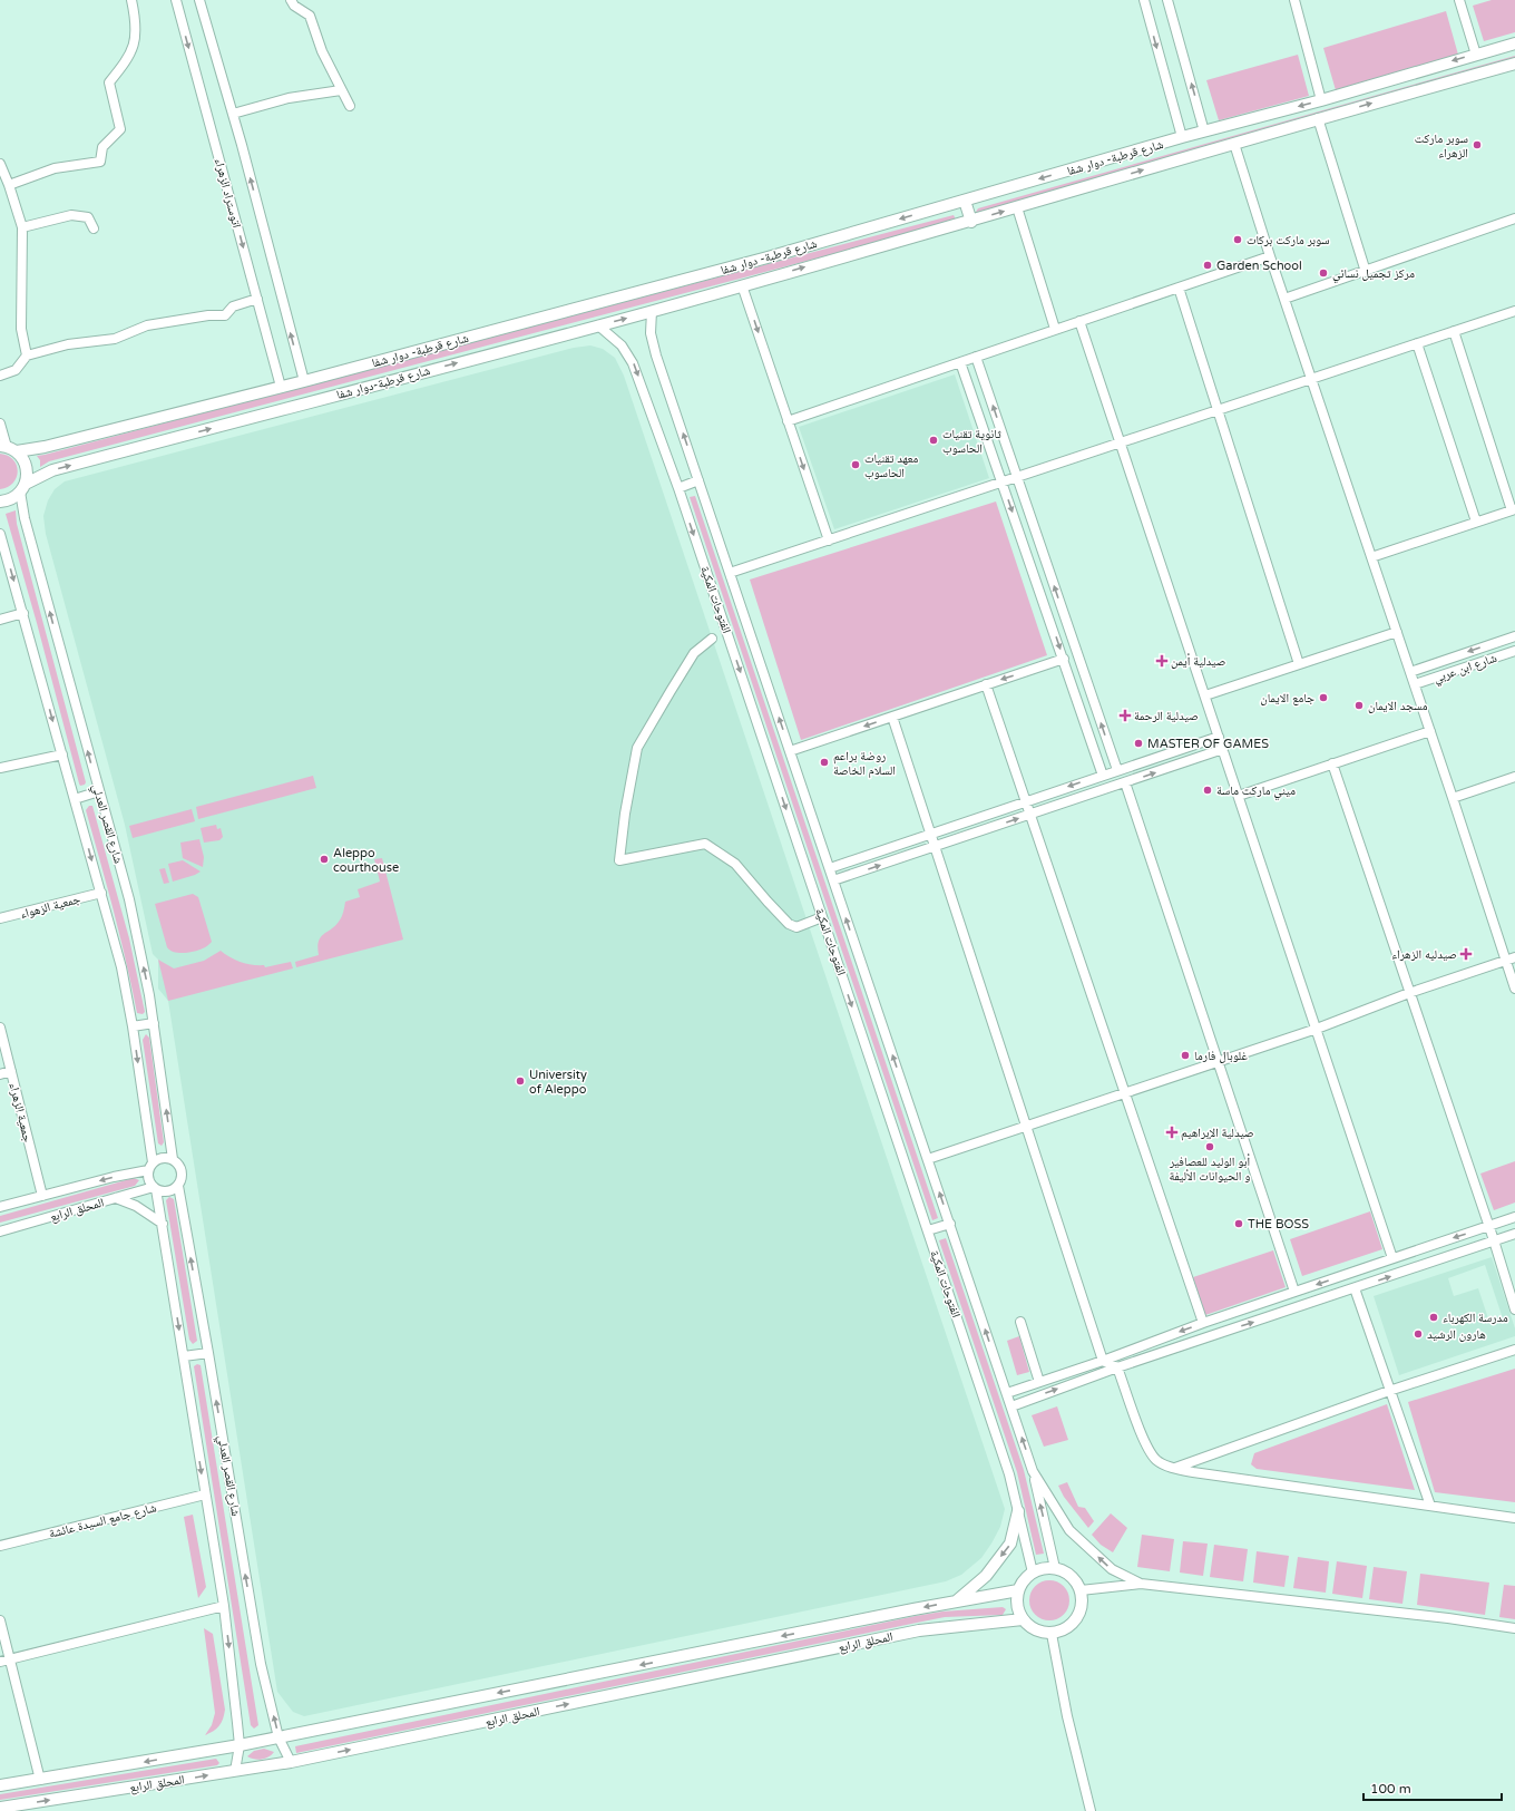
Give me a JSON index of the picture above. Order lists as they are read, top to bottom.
{
  "streets": {
    "main road": ["شارع قرطبة- دوار شفا", "شارع قرطبة-دوار شفا", "المحلق الرابع"],
    "street": [
      "اتوستراد الزهراء",
      "الفتوحات المكية",
      "شارع ابن عربي",
      "شارع القصر العدلي",
      "جمعية الزهواء",
      "جمعية الزهراء",
      "شارع جامع السيدة عائشة"
    ]
  },
  "crossings": [
    ["شارع قرطبة- دوار شفا", "اتوستراد الزهراء"],
    ["شارع قرطبة-دوار شفا", "الفتوحات المكية"],
    ["شارع قرطبة-دوار شفا", "شارع القصر العدلي"],
    ["الفتوحات المكية", "المحلق الرابع"],
    ["شارع القصر العدلي", "جمعية الزهواء"],
    ["شارع القصر العدلي", "المحلق الرابع"],
    ["جمعية الزهراء", "المحلق الرابع"]
  ],
  "one_way": ["شارع قرطبة- دوار شفا", "شارع قرطبة-دوار شفا"],
  "places": {
    "other": [
      "سوبر ماركت الزهراء",
      "سوبر ماركت بركات",
      "Garden School",
      "مركز تجميل نسائي",
      "ثانوية تقنيات الحاسوب",
      "معهد تقنيات الحاسوب",
      "جامع الايمان",
      "مسجد الايمان",
      "MASTER OF GAMES",
      "روضة براعم السلام الخاصة",
      "ميني ماركت ماسة",
      "Aleppo courthouse",
      "غلوبال فارما",
      "University of Aleppo",
      "أبو الوليد للعصافير و الحيوانات الأليفة",
      "THE BOSS",
      "مدرسة الكهرباء",
      "هارون الرشيد"
    ],
    "health": [
      "صيدلية أيمن",
      "صيدلية الرحمة",
      "صيدليه الزهراء",
      "صيدلية الإبراهيم"
    ]
  },
  "scale_bar": "100 m"
}
